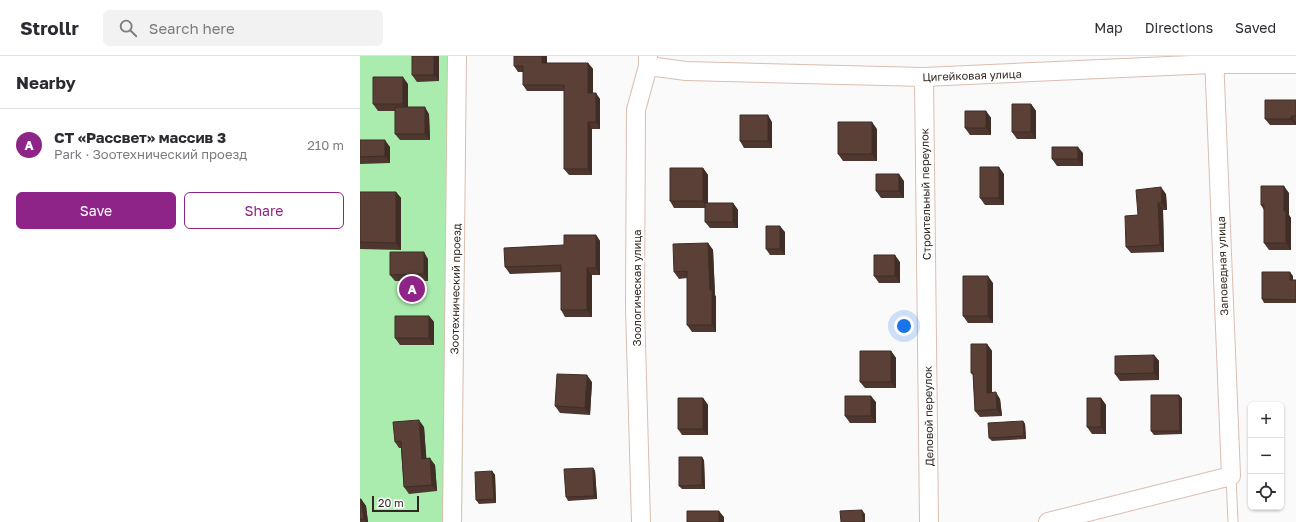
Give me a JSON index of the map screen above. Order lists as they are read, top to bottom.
{
  "streets": {
    "street": [
      "Цигейковая улица",
      "Строительный переулок",
      "Заповедная улица",
      "Зоологическая улица",
      "Зоотехнический проезд",
      "Деловой переулок"
    ]
  },
  "crossings": [
    ["Цигейковая улица", "Строительный переулок"],
    ["Цигейковая улица", "Заповедная улица"],
    ["Цигейковая улица", "Зоологическая улица"],
    ["Строительный переулок", "Деловой переулок"]
  ],
  "scale_bar": "20 m",
  "page": {
    "header": "Strollr",
    "search": "Search here",
    "nav": ["Map", "Directions", "Saved"],
    "heading": "Nearby",
    "list": [
      {
        "mark": "A",
        "name": "СТ «Рассвет» массив 3",
        "note": "Park · Зоотехнический проезд",
        "value": "210 m"
      }
    ],
    "buttons": ["Save", "Share"],
    "pins": "A",
    "map_buttons": ["+", "−"],
    "scale": "20 m"
  }
}
